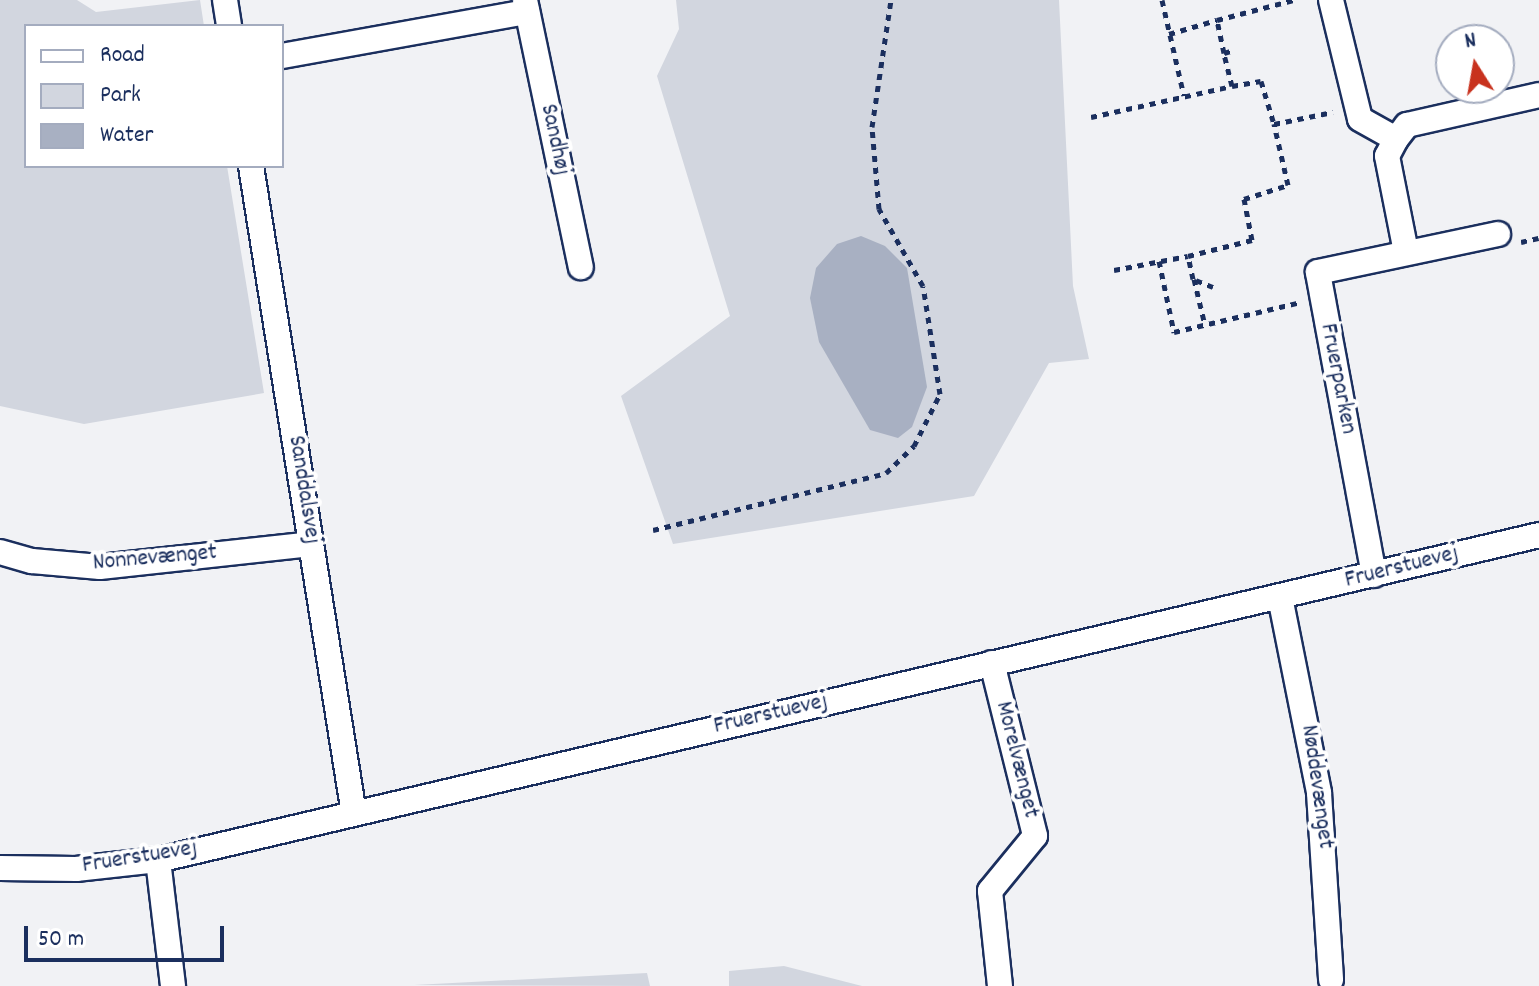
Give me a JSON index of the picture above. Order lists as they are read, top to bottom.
{
  "streets": {
    "street": [
      "Sandhøj",
      "Fruerparken",
      "Sanddalsvej",
      "Nonnevænget",
      "Fruerstuevej",
      "Morelvænget",
      "Nøddevænget"
    ]
  },
  "crossings": [
    ["Fruerparken", "Fruerstuevej"],
    ["Sanddalsvej", "Nonnevænget"],
    ["Sanddalsvej", "Fruerstuevej"],
    ["Fruerstuevej", "Morelvænget"],
    ["Fruerstuevej", "Nøddevænget"]
  ],
  "legend": ["Road", "Park", "Water"],
  "scale_bar": "50 m",
  "north": "top"
}
